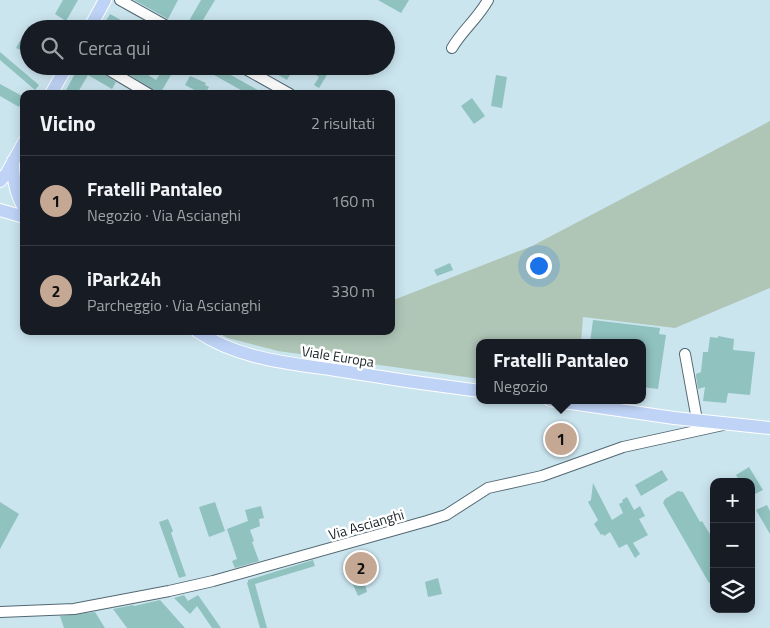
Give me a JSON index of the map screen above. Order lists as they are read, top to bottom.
{
  "streets": {
    "main road": ["Viale Europa"],
    "street": ["Via Ascianghi"]
  },
  "page": {
    "search": "Cerca qui",
    "heading": ["Vicino", "2 risultati"],
    "list": [
      {
        "mark": "1",
        "name": "Fratelli Pantaleo",
        "note": "Negozio · Via Ascianghi",
        "value": "160 m"
      },
      {
        "mark": "2",
        "name": "iPark24h",
        "note": "Parcheggio · Via Ascianghi",
        "value": "330 m"
      }
    ],
    "popup": ["Fratelli Pantaleo", "Negozio"],
    "pins": ["1", "2"],
    "map_buttons": ["+", "−"]
  }
}
